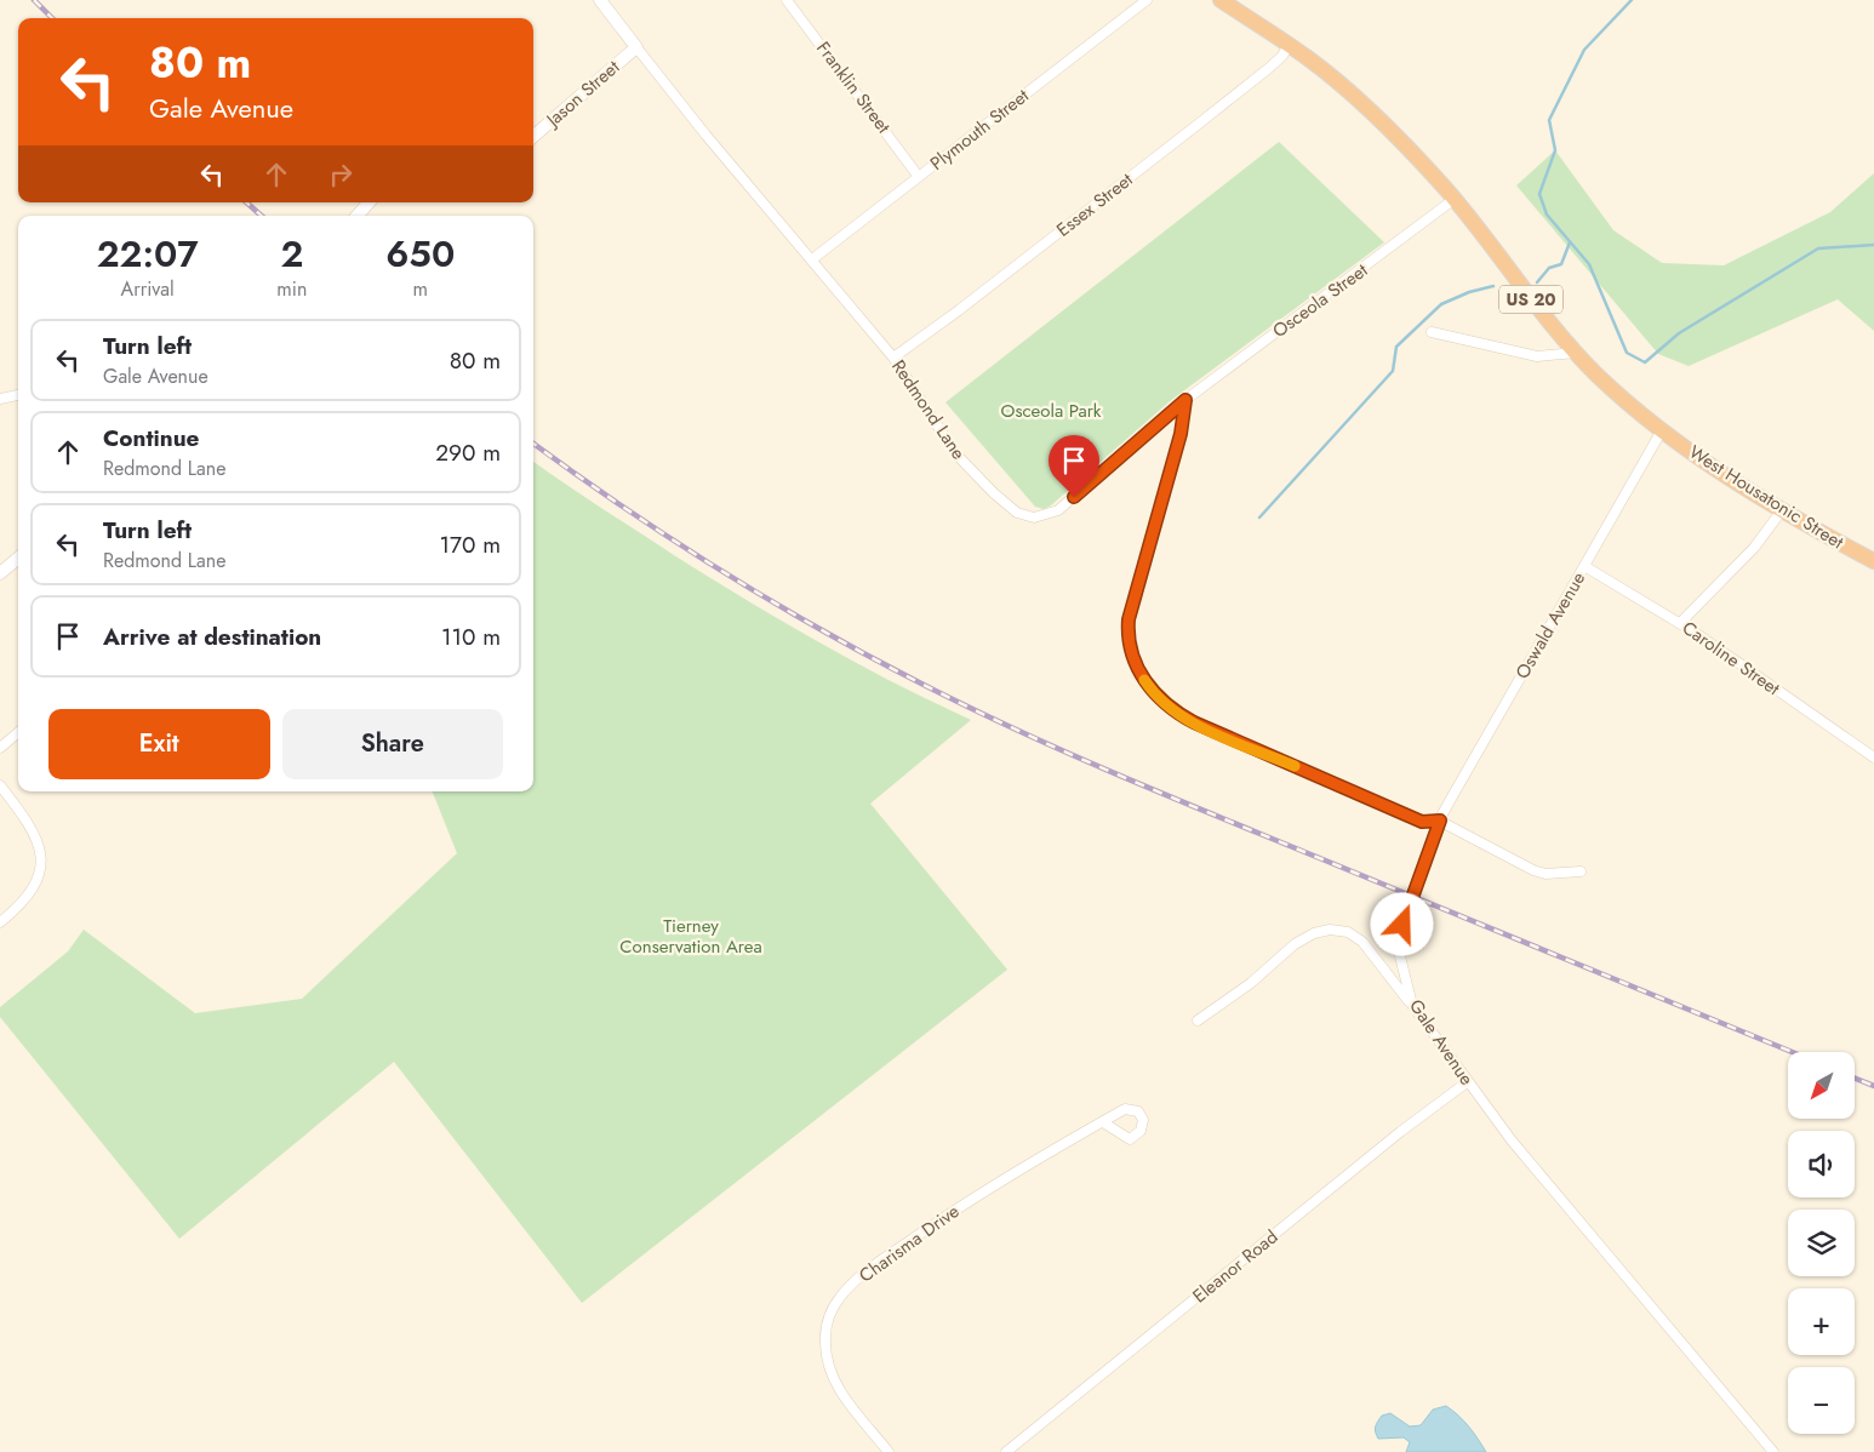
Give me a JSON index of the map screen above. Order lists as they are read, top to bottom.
{
  "streets": {
    "highway": ["US 20", "West Housatonic Street"],
    "street": [
      "Franklin Street",
      "Jason Street",
      "Plymouth Street",
      "Essex Street",
      "Osceola Street",
      "Redmond Lane",
      "Oswald Avenue",
      "Caroline Street",
      "Gale Avenue",
      "Charisma Drive",
      "Eleanor Road"
    ]
  },
  "crossings": [
    ["Franklin Street", "Plymouth Street"],
    ["Jason Street", "Redmond Lane"],
    ["Plymouth Street", "Redmond Lane"],
    ["Essex Street", "Redmond Lane"],
    ["Essex Street", "West Housatonic Street"],
    ["Osceola Street", "Redmond Lane"],
    ["Osceola Street", "West Housatonic Street"],
    ["West Housatonic Street", "Oswald Avenue"],
    ["Oswald Avenue", "Caroline Street"],
    ["Oswald Avenue", "Gale Avenue"],
    ["Gale Avenue", "Eleanor Road"]
  ],
  "parks": ["Osceola Park", "Tierney Conservation Area"],
  "north": "bottom left",
  "page": {
    "turn": ["80 m", "Gale Avenue"],
    "eta": [
      "22:07",
      "Arrival",
      "2",
      "min",
      "650",
      "m"
    ],
    "list": [
      {
        "name": "Turn left",
        "note": "Gale Avenue",
        "value": "80 m"
      },
      {
        "name": "Continue",
        "note": "Redmond Lane",
        "value": "290 m"
      },
      {
        "name": "Turn left",
        "note": "Redmond Lane",
        "value": "170 m"
      },
      {
        "name": "Arrive at destination",
        "value": "110 m"
      }
    ],
    "buttons": ["Exit", "Share"],
    "map_buttons": ["+", "−"]
  }
}
